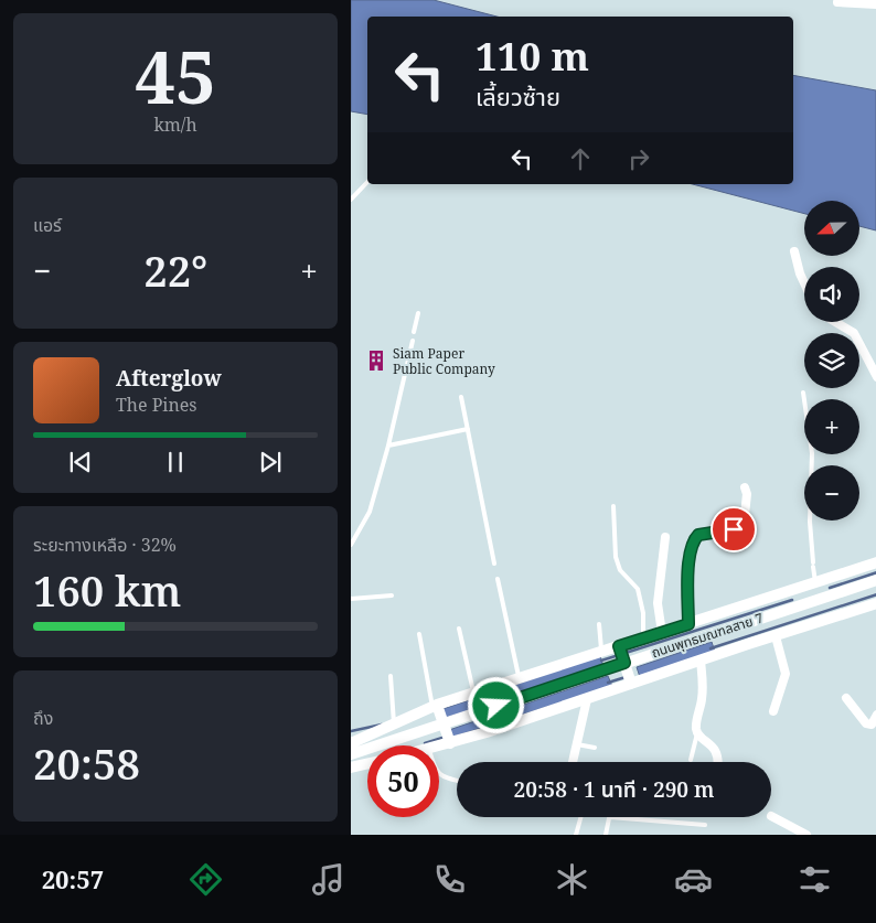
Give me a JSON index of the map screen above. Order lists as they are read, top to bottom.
{
  "streets": {
    "main road": ["ถนนพุทธมณฑลสาย 7"]
  },
  "places": {
    "building": ["Siam Paper Public Company"]
  },
  "north": "left",
  "page": {
    "tile": [
      ["45", "km/h"],
      "แอร์",
      ["ระยะทางเหลือ · 32%", "160 km"],
      ["ถึง", "20:58"]
    ],
    "turn": ["110 m", "เลี้ยวซ้าย"],
    "map_buttons": ["+", "−"],
    "heat": ["−", "22°", "+"],
    "song": ["Afterglow", "The Pines"],
    "limit": "50",
    "trip": "20:58 · 1 นาที · 290 m",
    "tabs": "20:57"
  }
}
